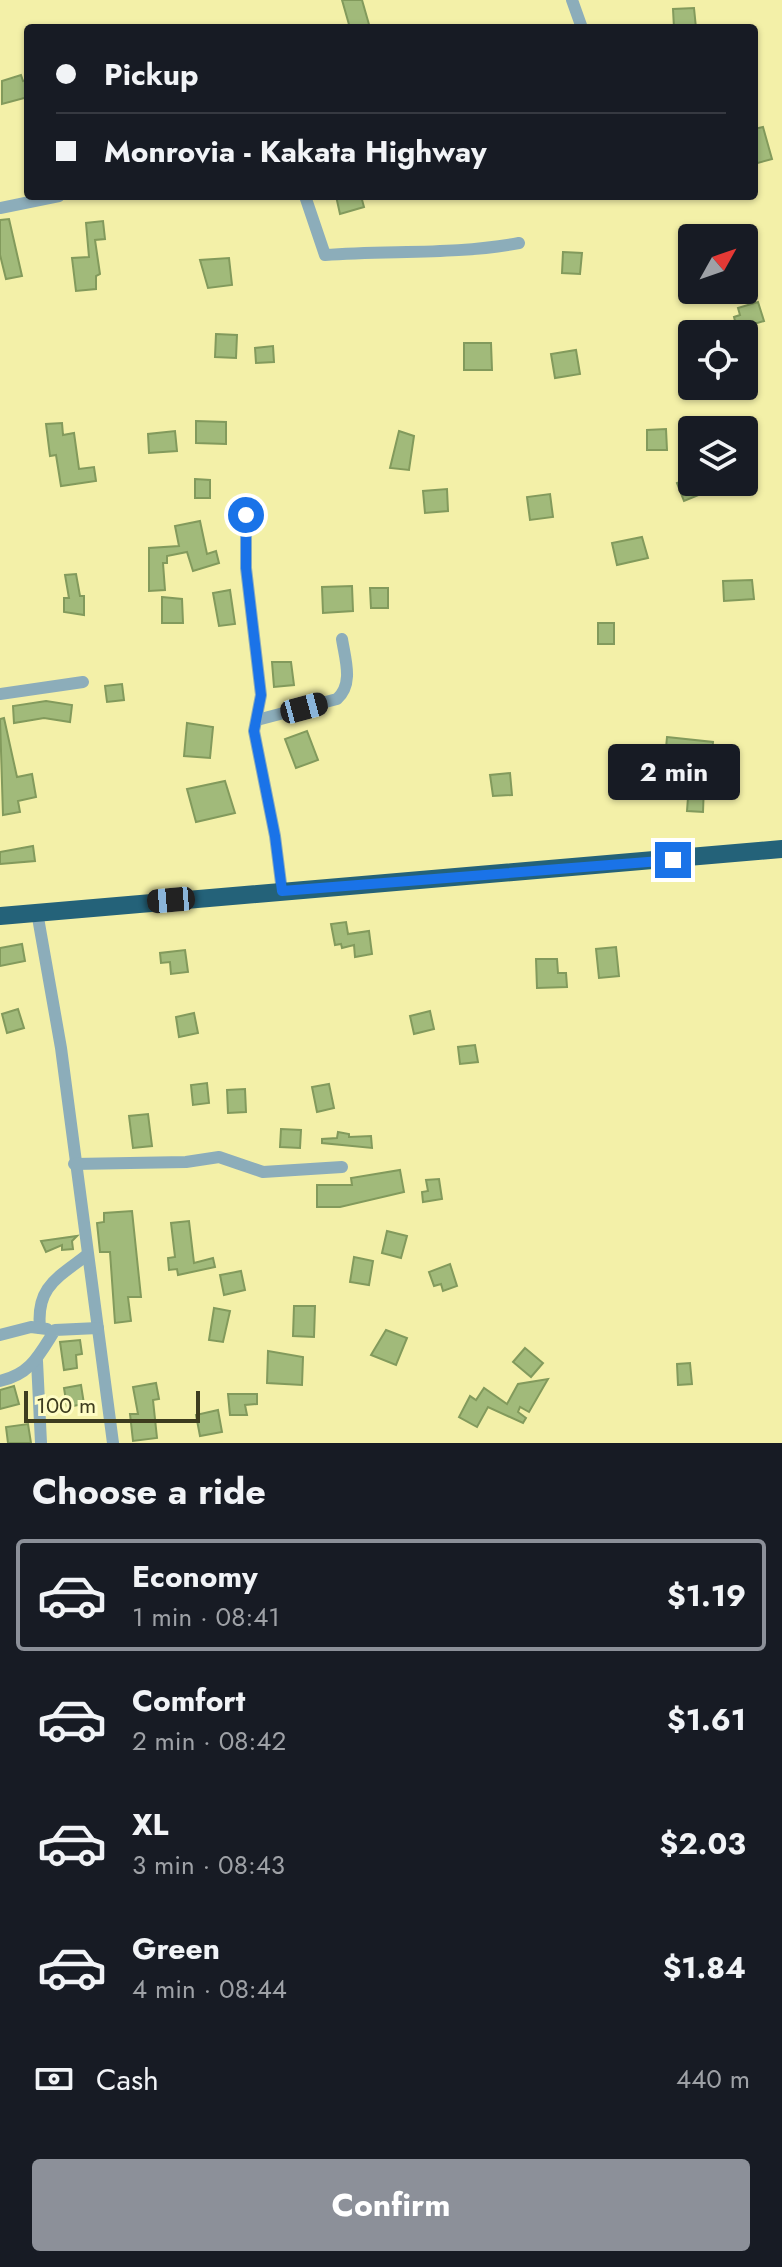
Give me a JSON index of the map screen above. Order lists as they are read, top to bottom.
{
  "scale_bar": "100 m",
  "north": "top right",
  "page": {
    "banner": ["Pickup", "Monrovia - Kakata Highway"],
    "bubble": "2 min",
    "scale": "100 m",
    "heading": "Choose a ride",
    "list": [
      {
        "name": "Economy",
        "note": "1 min · 08:41",
        "value": "$1.19"
      },
      {
        "name": "Comfort",
        "note": "2 min · 08:42",
        "value": "$1.61"
      },
      {
        "name": "XL",
        "note": "3 min · 08:43",
        "value": "$2.03"
      },
      {
        "name": "Green",
        "note": "4 min · 08:44",
        "value": "$1.84"
      }
    ],
    "pay": ["Cash", "440 m"],
    "buttons": "Confirm"
  }
}
